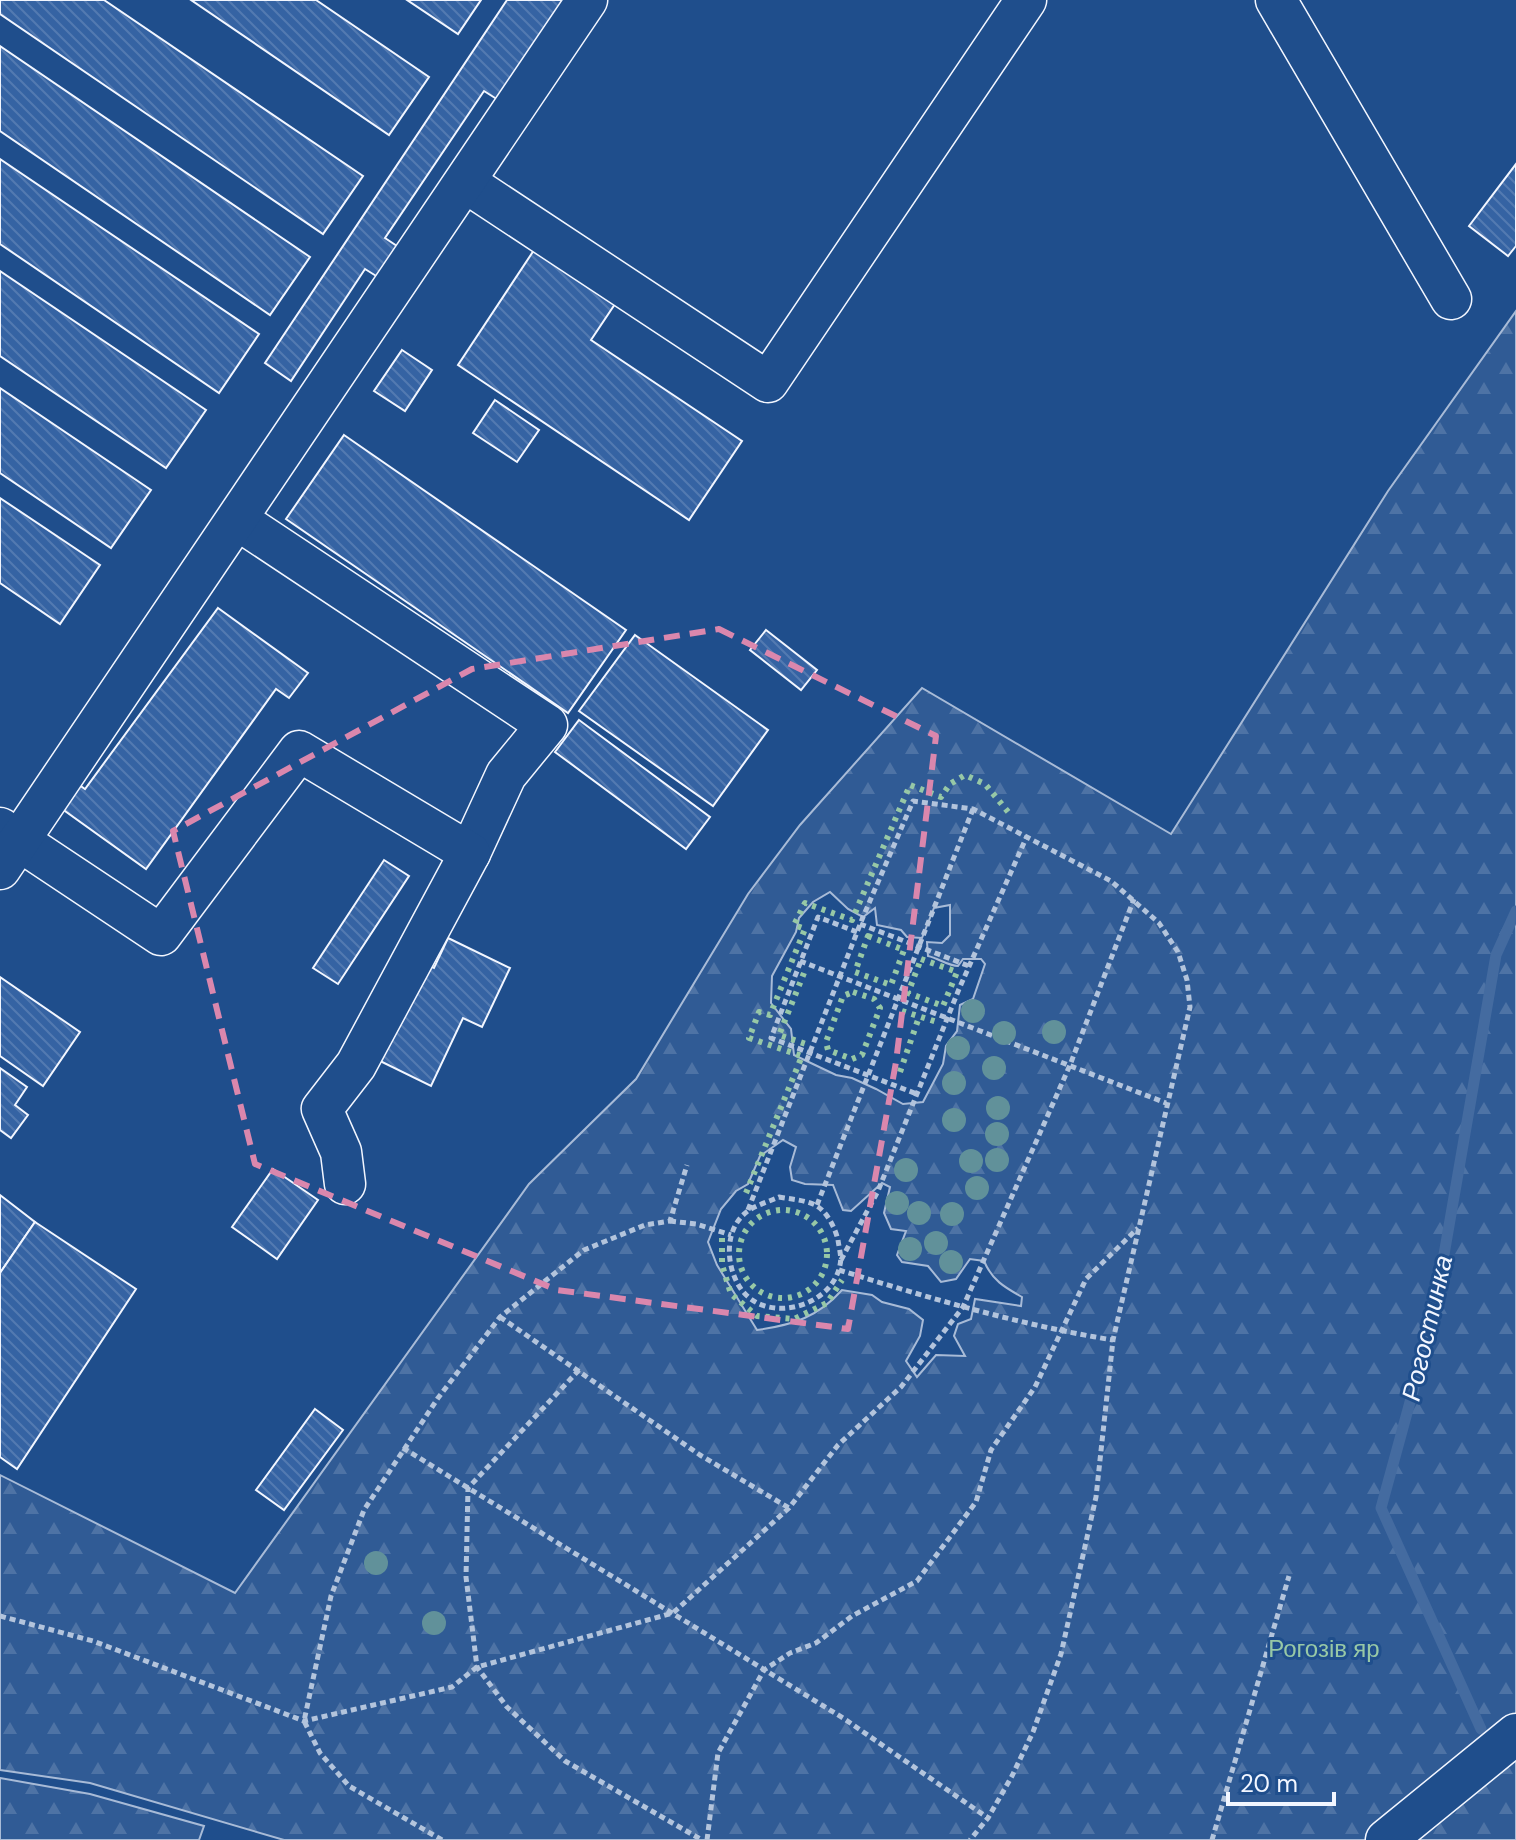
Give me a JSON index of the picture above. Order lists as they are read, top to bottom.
{
  "water": ["Рогостинка"],
  "parks": ["Рогозів яр"],
  "scale_bar": "20 m"
}
